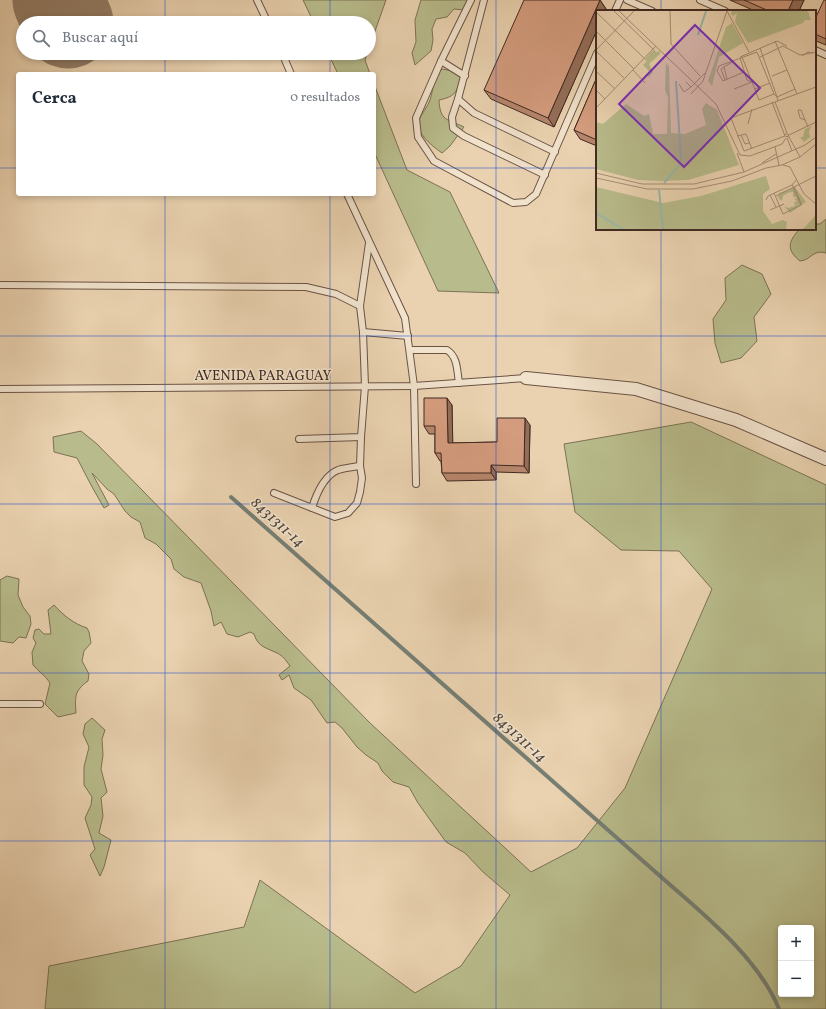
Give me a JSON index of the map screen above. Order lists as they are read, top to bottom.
{
  "streets": {
    "lane": ["AVENIDA PARAGUAY"]
  },
  "water": ["8431311-14"],
  "page": {
    "search": "Buscar aquí",
    "heading": ["Cerca", "0 resultados"],
    "map_buttons": ["+", "−"]
  }
}
